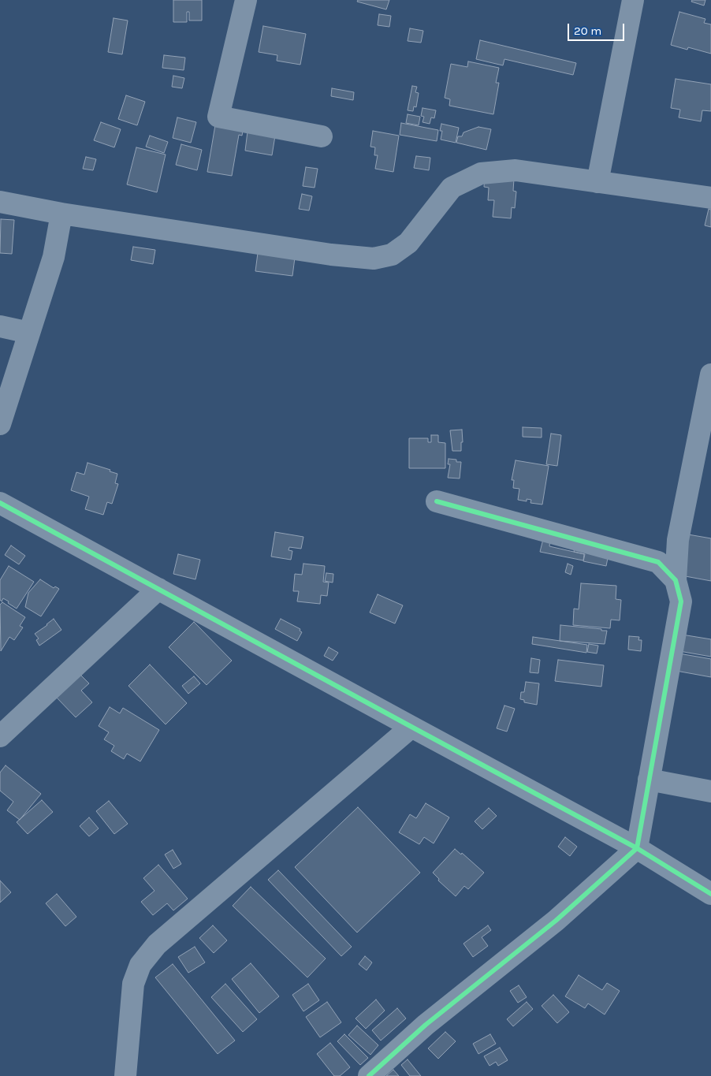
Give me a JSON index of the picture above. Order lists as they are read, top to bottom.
{
  "scale_bar": "20 m"
}
